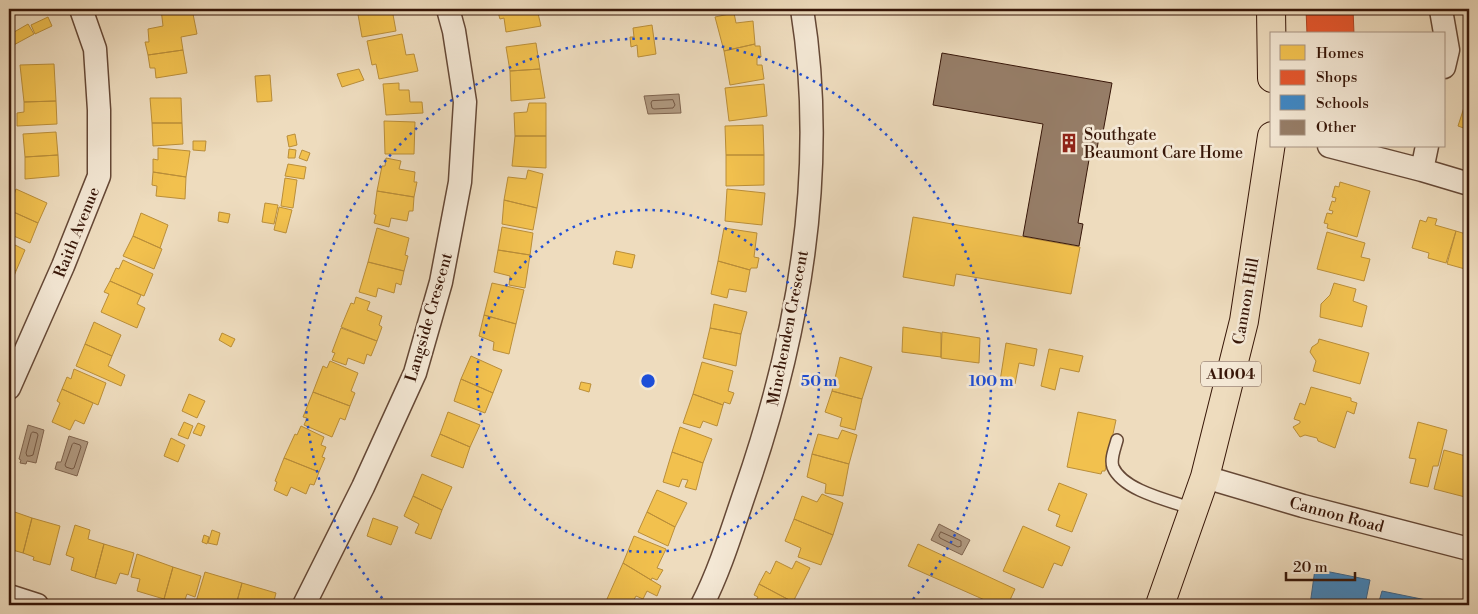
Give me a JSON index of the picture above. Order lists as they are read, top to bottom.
{
  "streets": {
    "main road": ["Cannon Hill", "A1004"],
    "street": [
      "Raith Avenue",
      "Langside Crescent",
      "Minchenden Crescent",
      "Cannon Road"
    ]
  },
  "crossings": [
    ["Cannon Hill", "Cannon Road"]
  ],
  "places": {
    "building": ["Southgate Beaumont Care Home"]
  },
  "legend": [
    "Homes",
    "Shops",
    "Schools",
    "Other"
  ],
  "scale_bar": "20 m",
  "rings": ["50 m", "100 m"]
}
